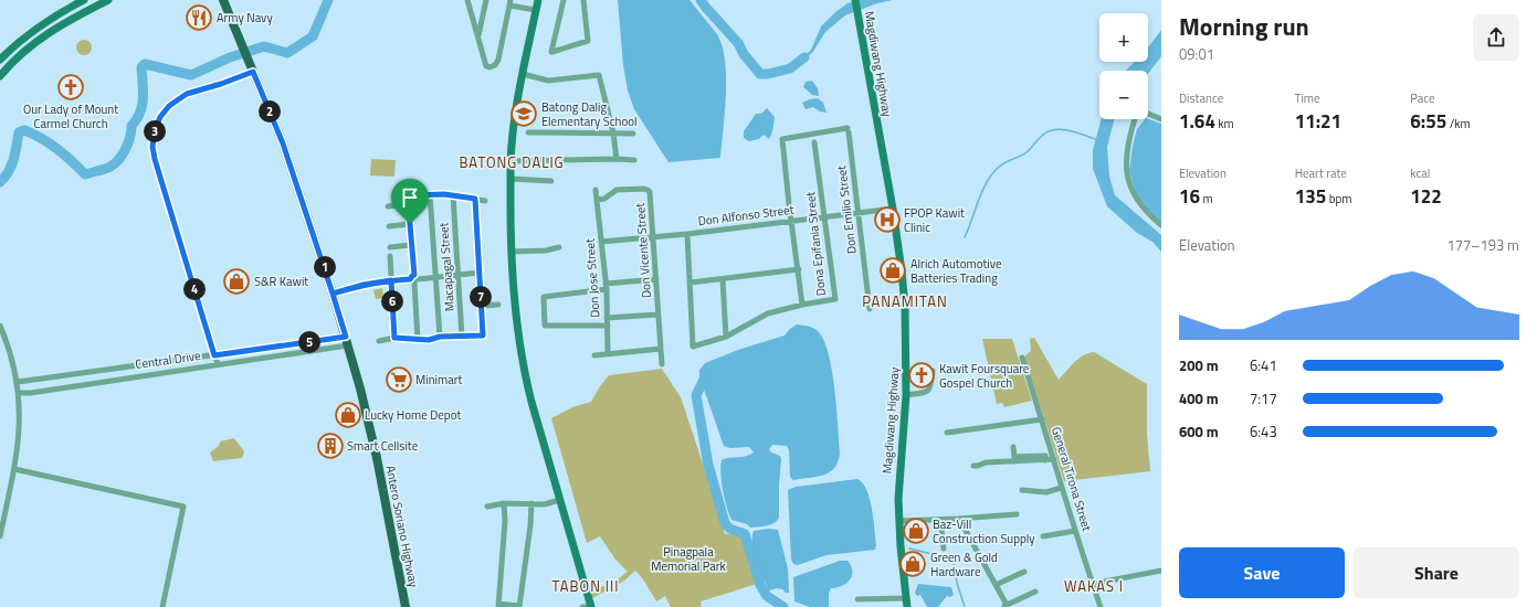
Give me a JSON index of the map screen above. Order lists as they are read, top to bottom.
{
  "streets": {
    "main road": ["Antero Soriano Highway"],
    "street": [
      "Magdiwang Highway",
      "Don Emilio Street",
      "Don Alfonso Street",
      "Dona Epifania Street",
      "Don Vicente Street",
      "Macapagal Street",
      "Don Jose Street",
      "Central Drive",
      "General Tirona Street"
    ]
  },
  "crossings": [
    ["Magdiwang Highway", "Don Alfonso Street"],
    ["Don Emilio Street", "Don Alfonso Street"],
    ["Don Emilio Street", "Dona Epifania Street"],
    ["Don Alfonso Street", "Dona Epifania Street"],
    ["Don Alfonso Street", "Don Vicente Street"],
    ["Don Alfonso Street", "Don Jose Street"],
    ["Don Vicente Street", "Don Jose Street"],
    ["Central Drive", "Antero Soriano Highway"]
  ],
  "districts": [
    "BATONG DALIG",
    "PANAMITAN",
    "TABON III",
    "WAKAS I"
  ],
  "parks": ["Pinagpala Memorial Park"],
  "places": {
    "restaurant": ["Army Navy"],
    "church": ["Our Lady of Mount Carmel Church", "Kawit Foursquare Gospel Church"],
    "school or university": ["Batong Dalig Elementary School"],
    "hospital": ["FPOP Kawit Clinic"],
    "shop": [
      "Alrich Automotive Batteries Trading",
      "S&R Kawit",
      "Lucky Home Depot",
      "Baz-Vill Construction Supply",
      "Green & Gold Hardware"
    ],
    "supermarket": ["Minimart"],
    "building": ["Smart Cellsite"]
  },
  "page": {
    "heading": ["Morning run", "09:01"],
    "map_buttons": ["+", "−"],
    "stats": [
      ["Distance", "1.64 km"],
      ["Time", "11:21"],
      ["Pace", "6:55 /km"],
      ["Elevation", "16 m"],
      ["Heart rate", "135 bpm"],
      ["kcal", "122"]
    ],
    "pins": [
      "2",
      "3",
      "1",
      "4",
      "7",
      "6",
      "5"
    ],
    "chart": ["Elevation", "177–193 m"],
    "list": [
      {
        "name": "200 m",
        "note": "6:41"
      },
      {
        "name": "400 m",
        "note": "7:17"
      },
      {
        "name": "600 m",
        "note": "6:43"
      }
    ],
    "buttons": ["Save", "Share"]
  }
}
